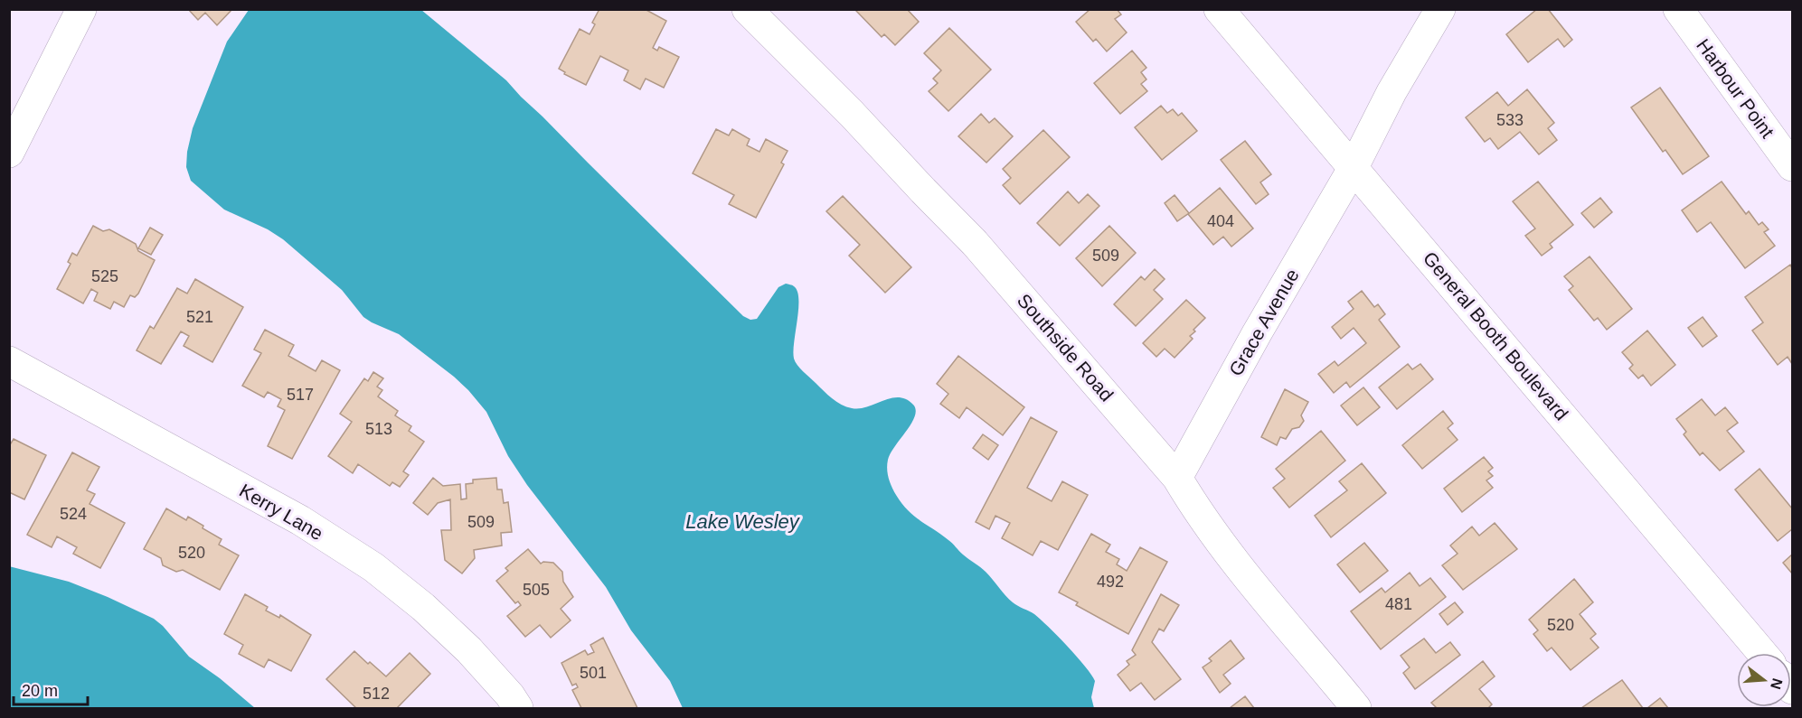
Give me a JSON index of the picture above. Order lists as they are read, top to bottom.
{
  "streets": {
    "main road": [
      "Harbour Point",
      "Grace Avenue",
      "General Booth Boulevard",
      "Southside Road",
      "Kerry Lane"
    ]
  },
  "crossings": [
    ["Grace Avenue", "General Booth Boulevard"],
    ["Grace Avenue", "Southside Road"]
  ],
  "water": ["Lake Wesley"],
  "house_numbers": [
    "533",
    "404",
    "509",
    "525",
    "521",
    "517",
    "513",
    "524",
    "509",
    "520",
    "492",
    "505",
    "481",
    "520",
    "501",
    "512"
  ],
  "scale_bar": "20 m",
  "north": "right"
}
